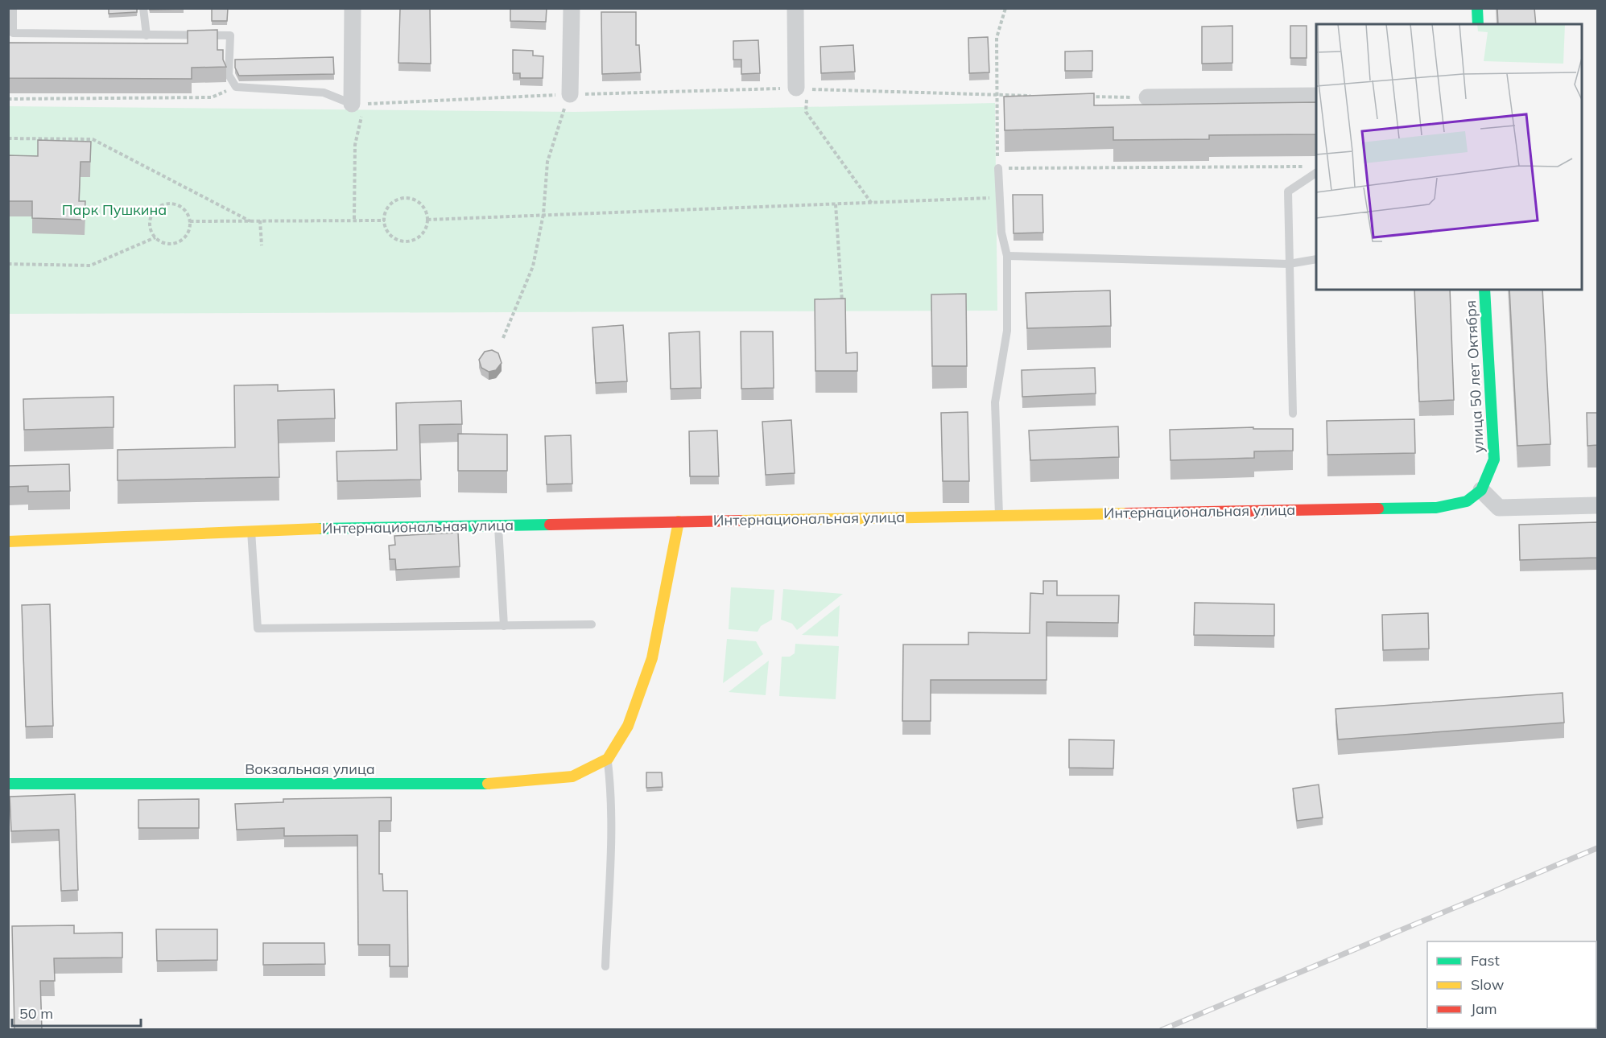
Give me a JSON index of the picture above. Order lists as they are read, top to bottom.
{
  "streets": {
    "street": ["улица 50 лет Октября", "Интернациональная улица", "Вокзальная улица"]
  },
  "crossings": [
    ["улица 50 лет Октября", "Интернациональная улица"]
  ],
  "parks": ["Парк Пушкина"],
  "legend": ["Fast", "Slow", "Jam"],
  "scale_bar": "50 m"
}
